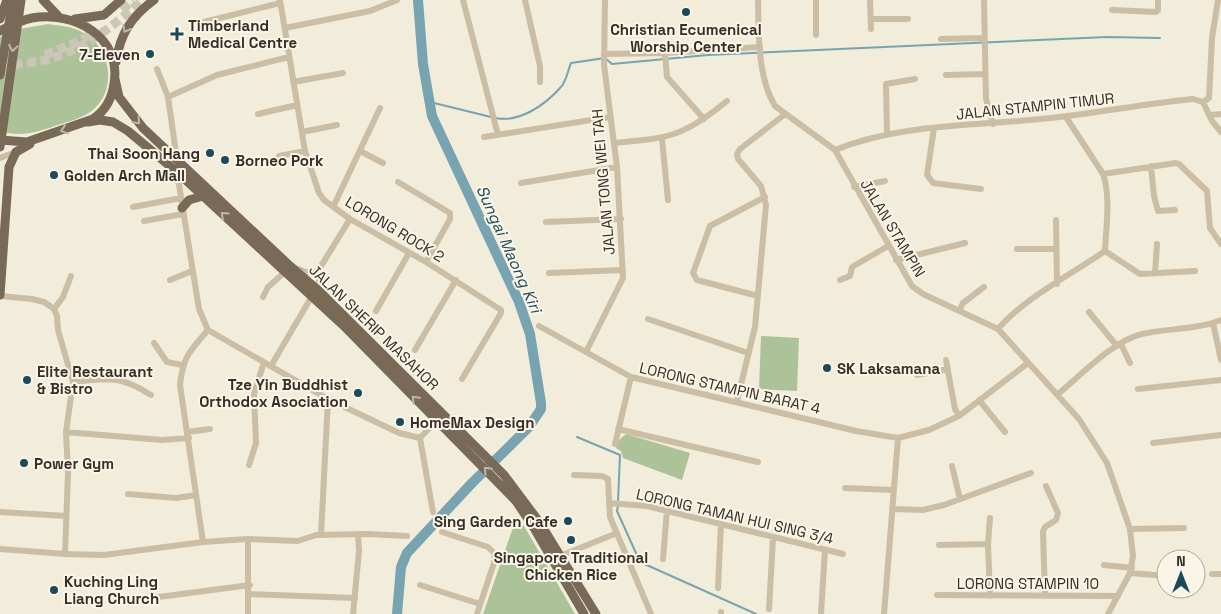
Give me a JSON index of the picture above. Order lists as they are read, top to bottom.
{
  "streets": {
    "main road": ["JALAN SHERIP MASAHOR"],
    "street": [
      "JALAN STAMPIN TIMUR",
      "JALAN TONG WEI TAH",
      "JALAN STAMPIN",
      "LORONG ROCK 2",
      "LORONG STAMPIN BARAT 4",
      "LORONG TAMAN HUI SING 3/4",
      "LORONG STAMPIN 10"
    ]
  },
  "crossings": [
    ["JALAN STAMPIN TIMUR", "JALAN STAMPIN"],
    ["JALAN TONG WEI TAH", "LORONG STAMPIN BARAT 4"],
    ["JALAN STAMPIN", "LORONG STAMPIN 10"]
  ],
  "water": ["Sungai Maong Kiri"],
  "places": {
    "other": [
      "Christian Ecumenical Worship Center",
      "7-Eleven",
      "Thai Soon Hang",
      "Borneo Pork",
      "Golden Arch Mall",
      "SK Laksamana",
      "Elite Restaurant & Bistro",
      "Tze Yin Buddhist Orthodox Asociation",
      "HomeMax Design",
      "Power Gym",
      "Sing Garden Cafe",
      "Singapore Traditional Chicken Rice",
      "Kuching Ling Liang Church"
    ],
    "health": ["Timberland Medical Centre"]
  },
  "north": "top"
}
